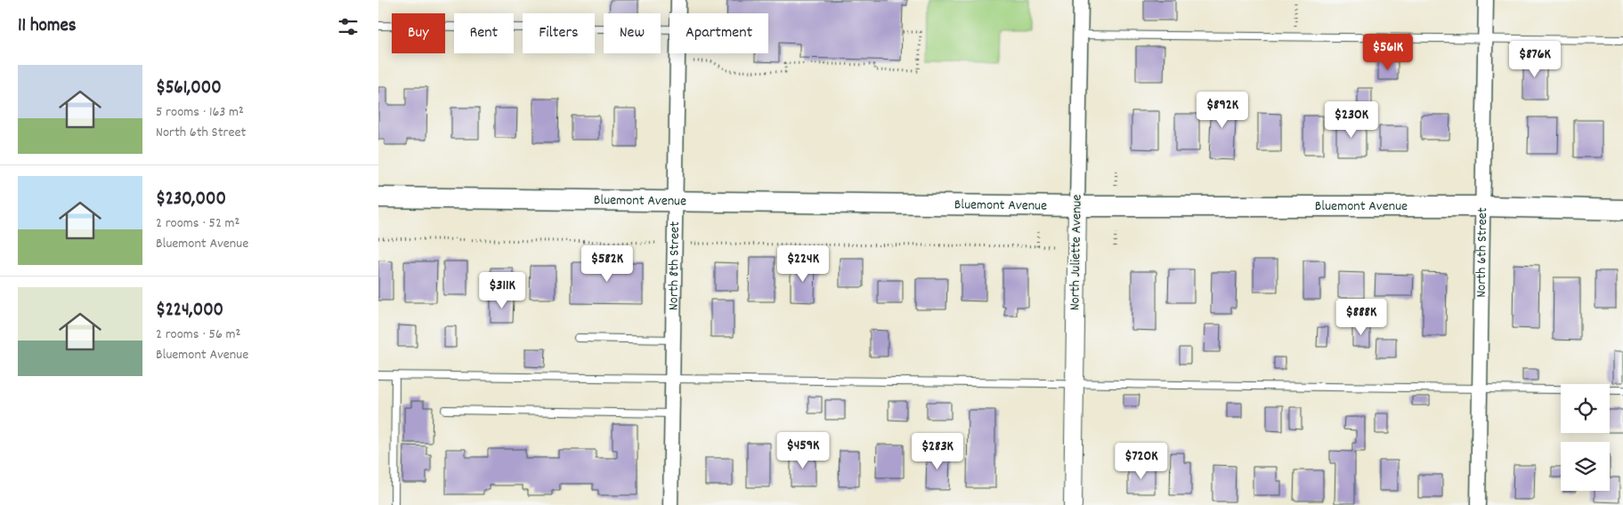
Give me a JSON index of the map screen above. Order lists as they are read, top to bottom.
{
  "streets": {
    "main road": ["Bluemont Avenue"],
    "street": ["North Juliette Avenue", "North 6th Street", "North 8th Street"]
  },
  "crossings": [
    ["Bluemont Avenue", "North Juliette Avenue"],
    ["Bluemont Avenue", "North 6th Street"],
    ["Bluemont Avenue", "North 8th Street"]
  ],
  "page": {
    "heading": "11 homes",
    "chip": [
      "Buy",
      "Rent",
      "Filters",
      "New",
      "Apartment"
    ],
    "price": [
      "$561K",
      "$876K",
      "$892K",
      "$230K",
      "$582K",
      "$224K",
      "$311K",
      "$888K",
      "$459K",
      "$283K",
      "$720K"
    ],
    "list": [
      {
        "name": "$561,000",
        "note": "5 rooms · 163 m² · North 6th Street"
      },
      {
        "name": "$230,000",
        "note": "2 rooms · 52 m² · Bluemont Avenue"
      },
      {
        "name": "$224,000",
        "note": "2 rooms · 56 m² · Bluemont Avenue"
      }
    ]
  }
}
